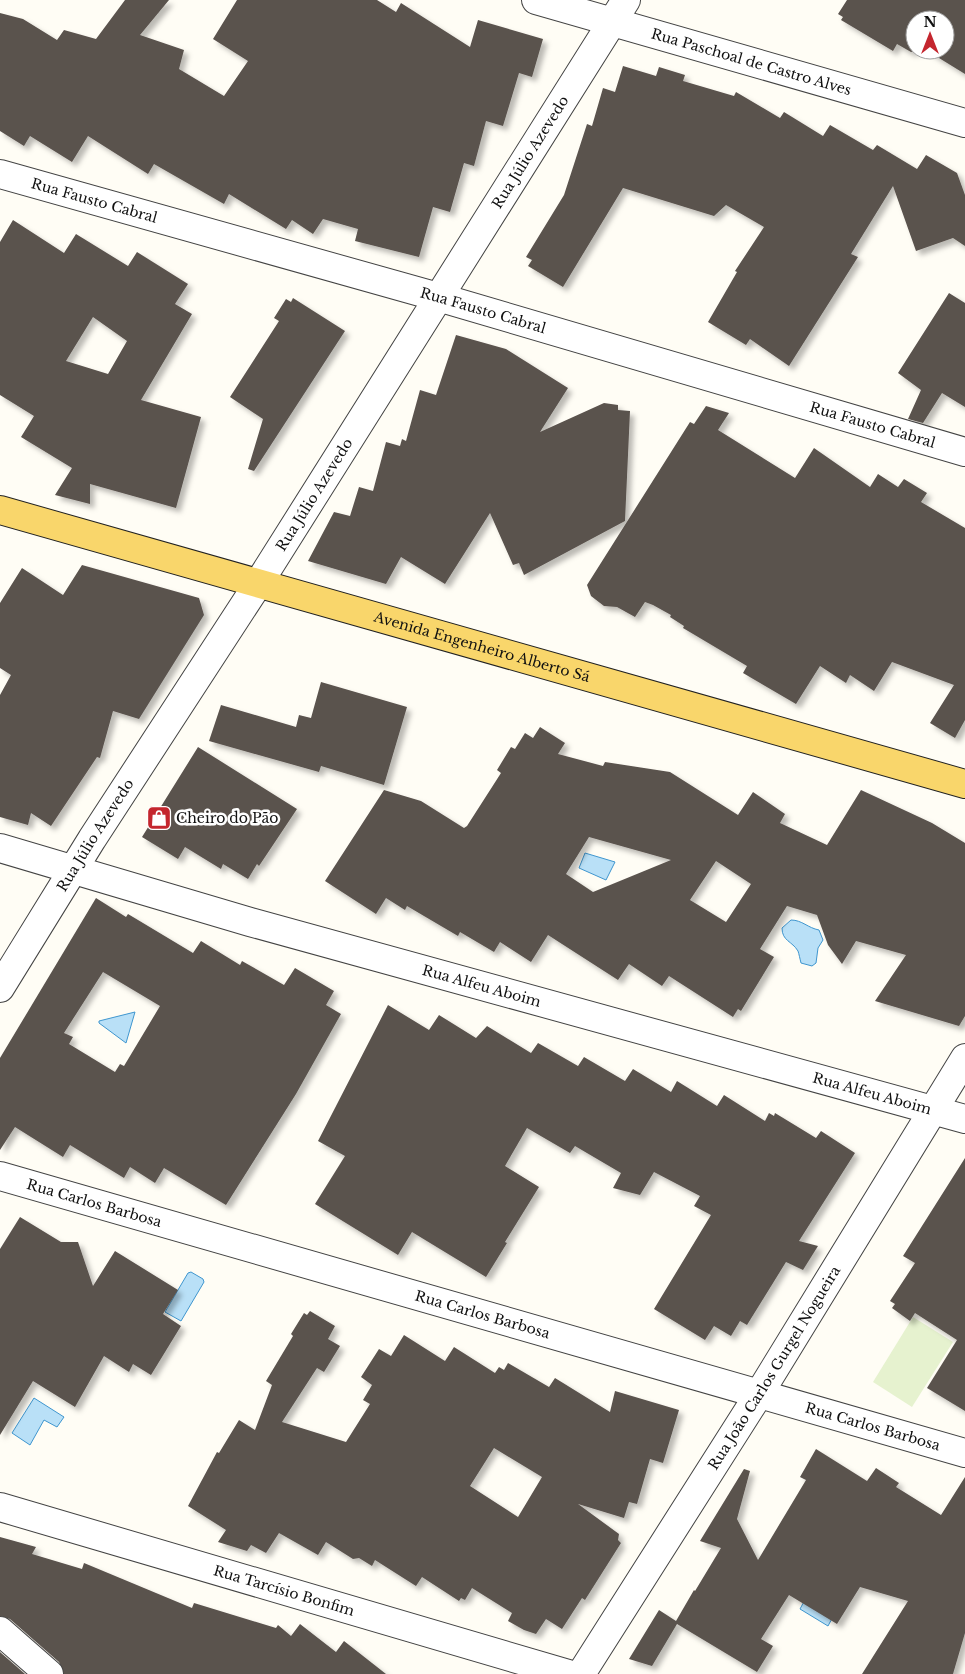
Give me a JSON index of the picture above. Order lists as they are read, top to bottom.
{
  "streets": {
    "main road": ["Avenida Engenheiro Alberto Sá"],
    "street": [
      "Rua Paschoal de Castro Alves",
      "Rua Júlio Azevedo",
      "Rua Fausto Cabral",
      "Rua Alfeu Aboim",
      "Rua Carlos Barbosa",
      "Rua João Carlos Gurgel Nogueira",
      "Rua Tarcísio Bonfim"
    ]
  },
  "crossings": [
    ["Rua Paschoal de Castro Alves", "Rua Júlio Azevedo"],
    ["Rua Júlio Azevedo", "Rua Fausto Cabral"],
    ["Rua Júlio Azevedo", "Avenida Engenheiro Alberto Sá"],
    ["Rua Júlio Azevedo", "Rua Alfeu Aboim"],
    ["Rua Alfeu Aboim", "Rua João Carlos Gurgel Nogueira"],
    ["Rua Carlos Barbosa", "Rua João Carlos Gurgel Nogueira"]
  ],
  "places": {
    "shop": ["Cheiro do Pão"]
  },
  "north": "top"
}
